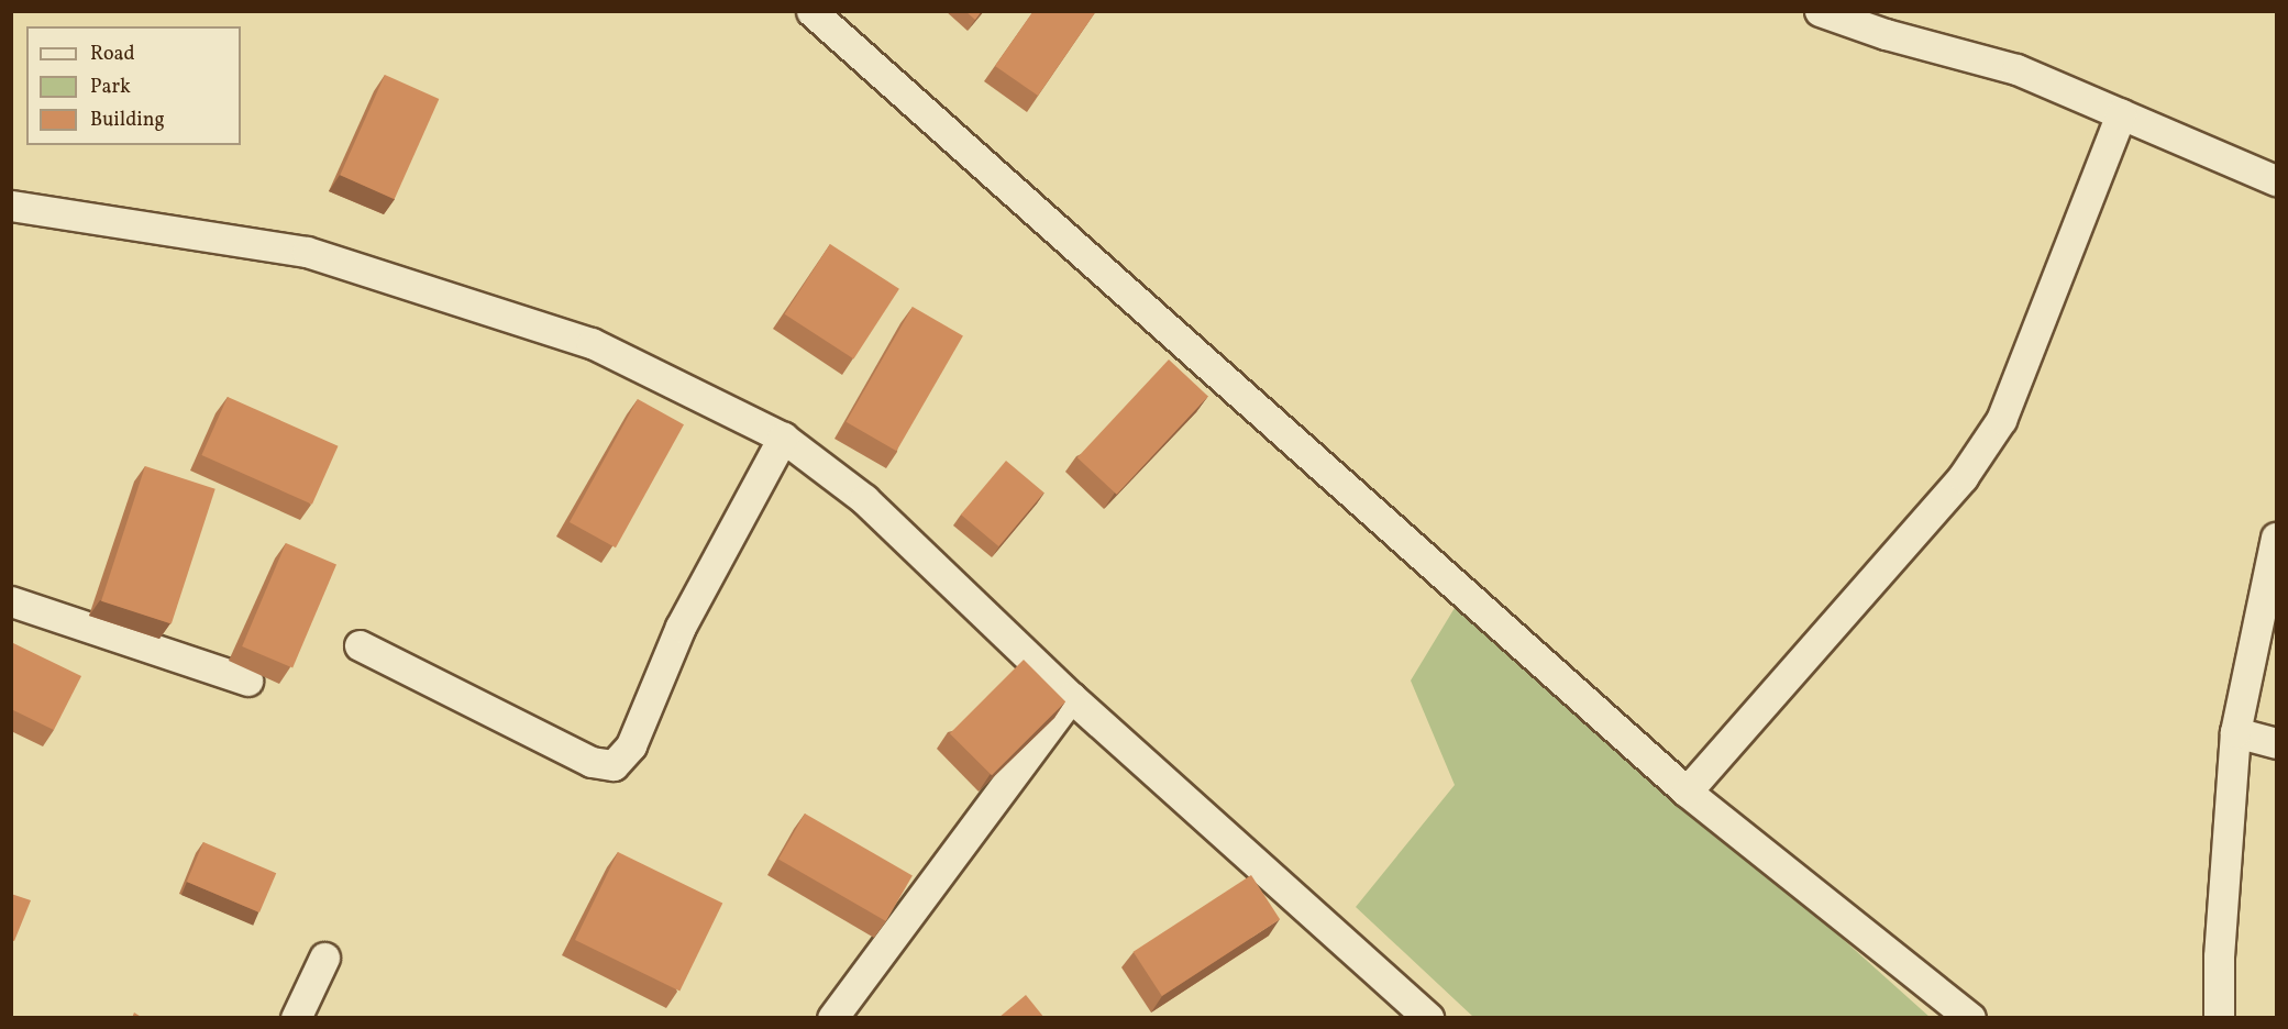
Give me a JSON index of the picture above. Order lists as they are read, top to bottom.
{
  "legend": ["Road", "Park", "Building"]
}
